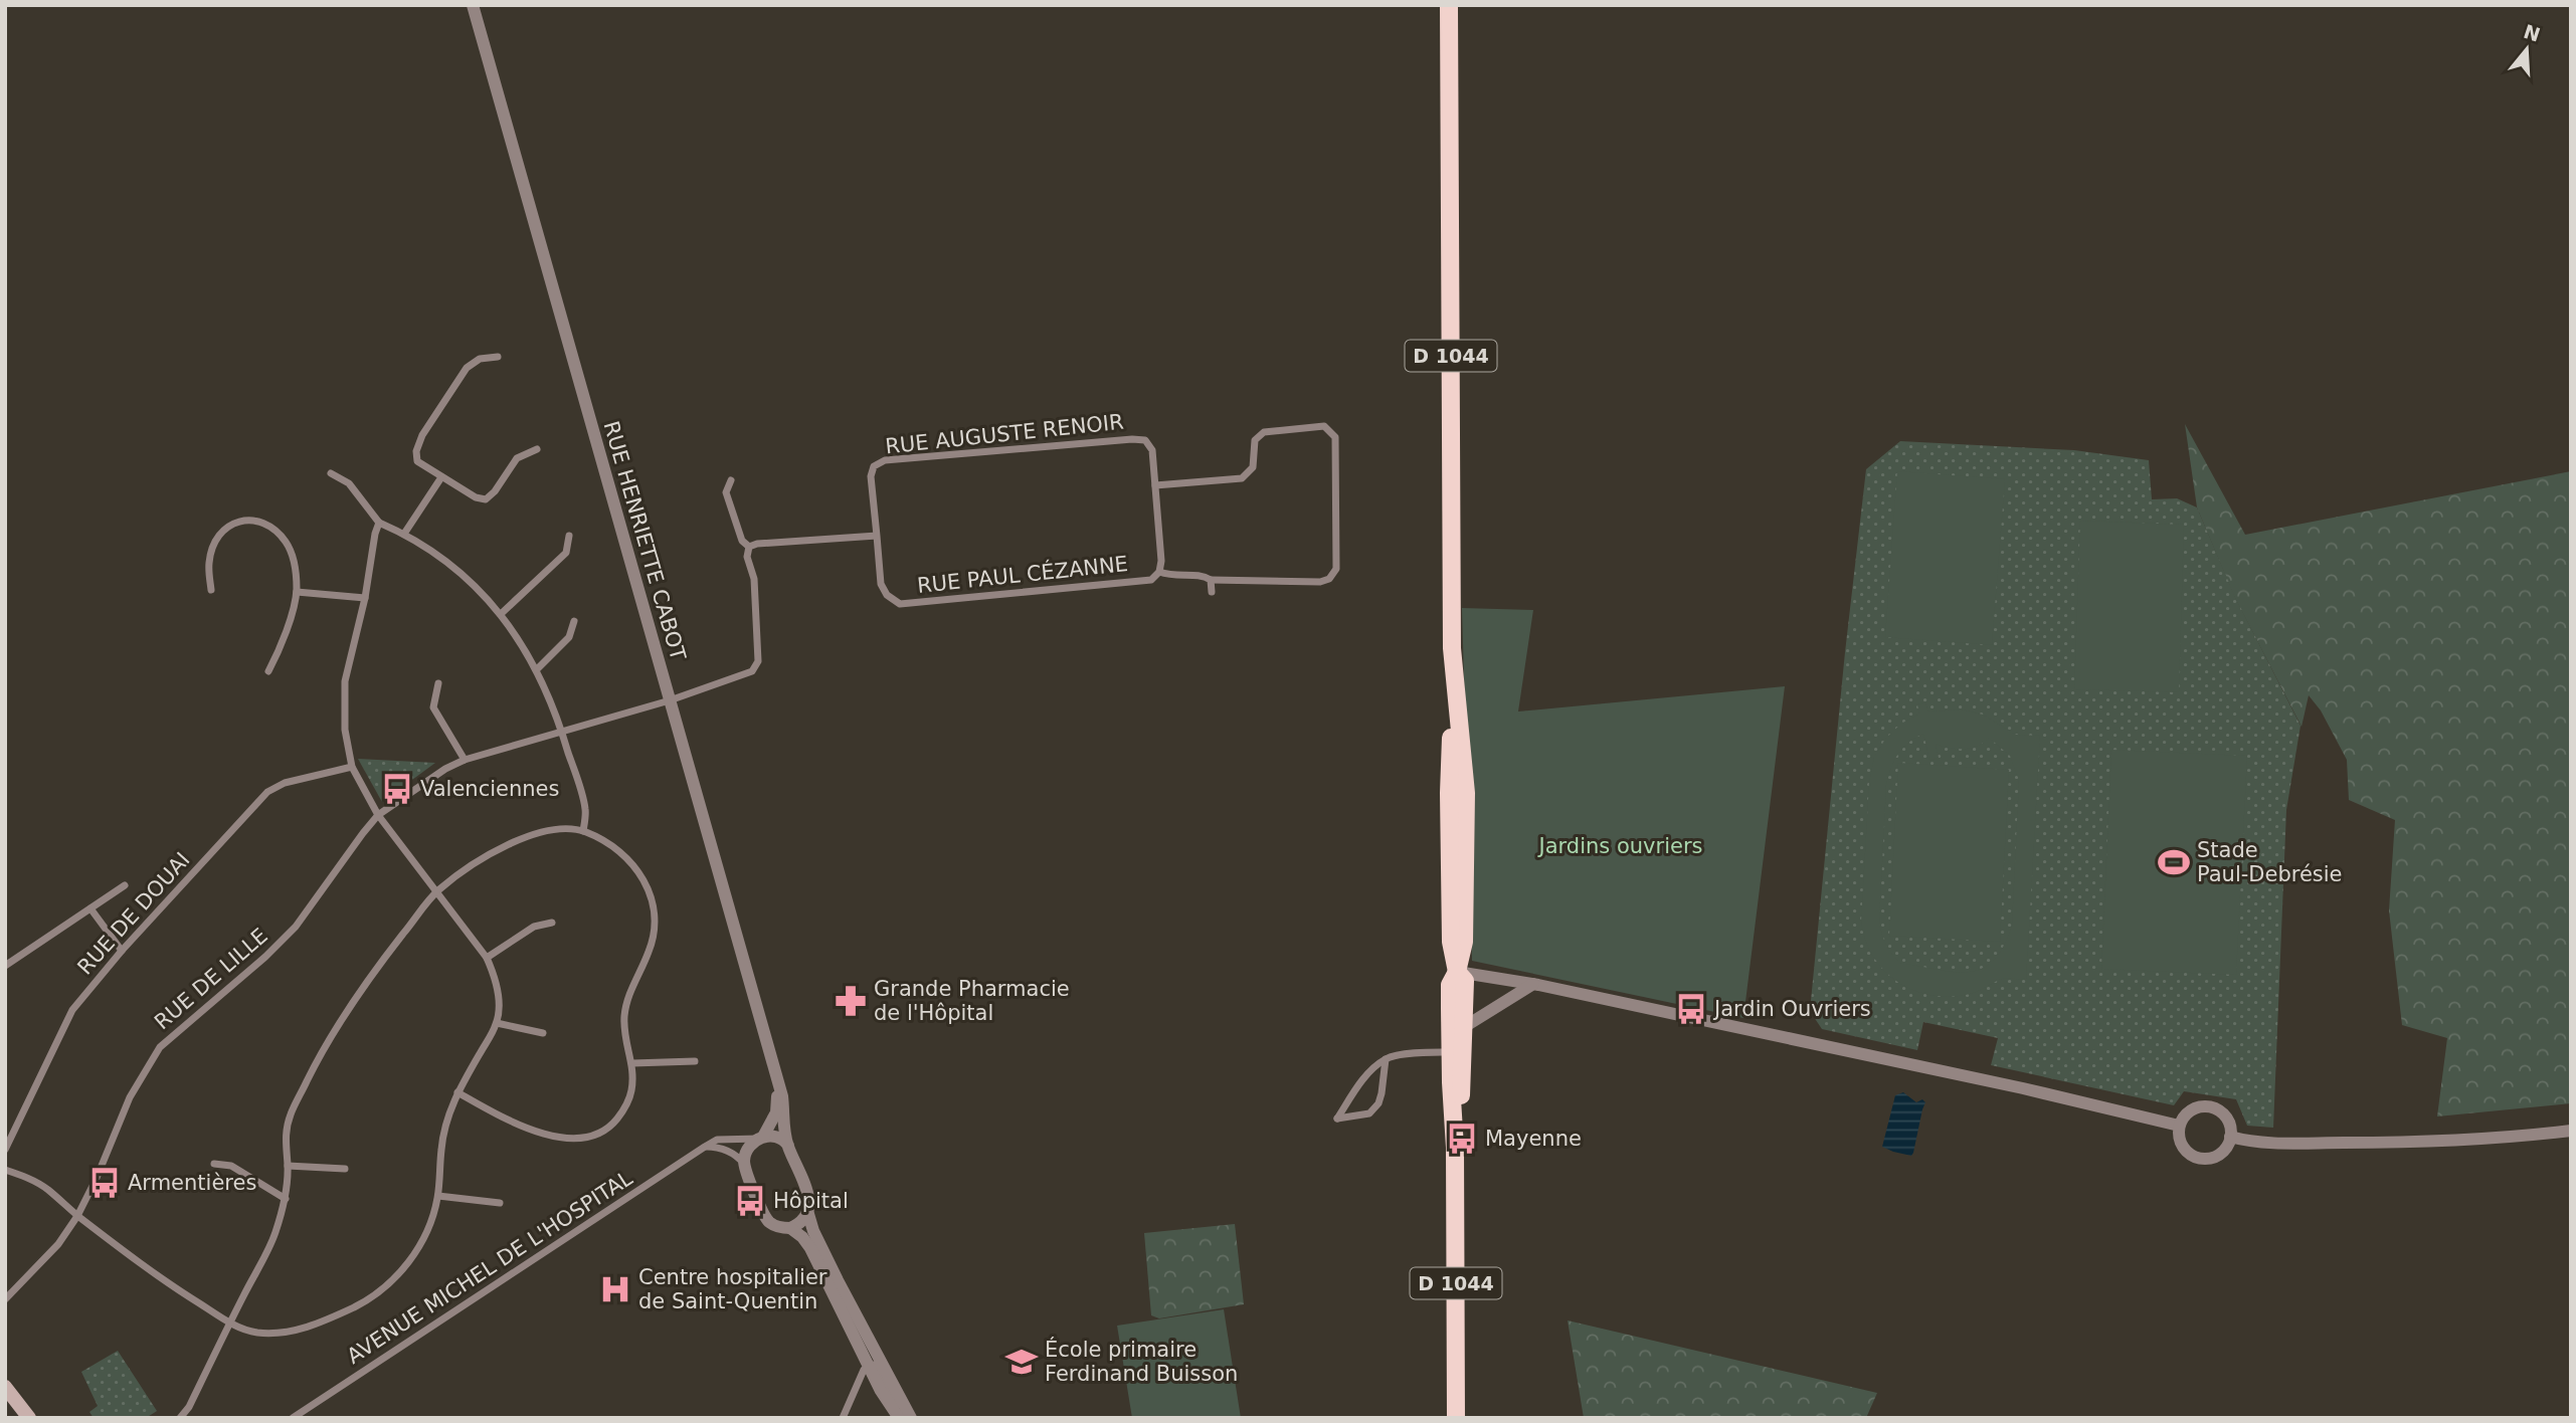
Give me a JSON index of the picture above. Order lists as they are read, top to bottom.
{
  "streets": {
    "main road": ["D 1044"],
    "street": [
      "RUE AUGUSTE RENOIR",
      "RUE HENRIETTE CABOT",
      "RUE PAUL CÉZANNE",
      "RUE DE DOUAI",
      "RUE DE LILLE",
      "AVENUE MICHEL DE L'HOSPITAL"
    ]
  },
  "crossings": [
    ["RUE AUGUSTE RENOIR", "RUE PAUL CÉZANNE"],
    ["RUE HENRIETTE CABOT", "RUE DE LILLE"],
    ["RUE HENRIETTE CABOT", "AVENUE MICHEL DE L'HOSPITAL"]
  ],
  "parks": ["Jardins ouvriers"],
  "places": {
    "bus stop": [
      "Valenciennes",
      "Jardin Ouvriers",
      "Mayenne",
      "Armentières",
      "Hôpital"
    ],
    "sports": ["Stade Paul-Debrésie"],
    "pharmacy": ["Grande Pharmacie de l'Hôpital"],
    "hospital": ["Centre hospitalier de Saint-Quentin"],
    "school or university": ["École primaire Ferdinand Buisson"]
  },
  "north": "top"
}
